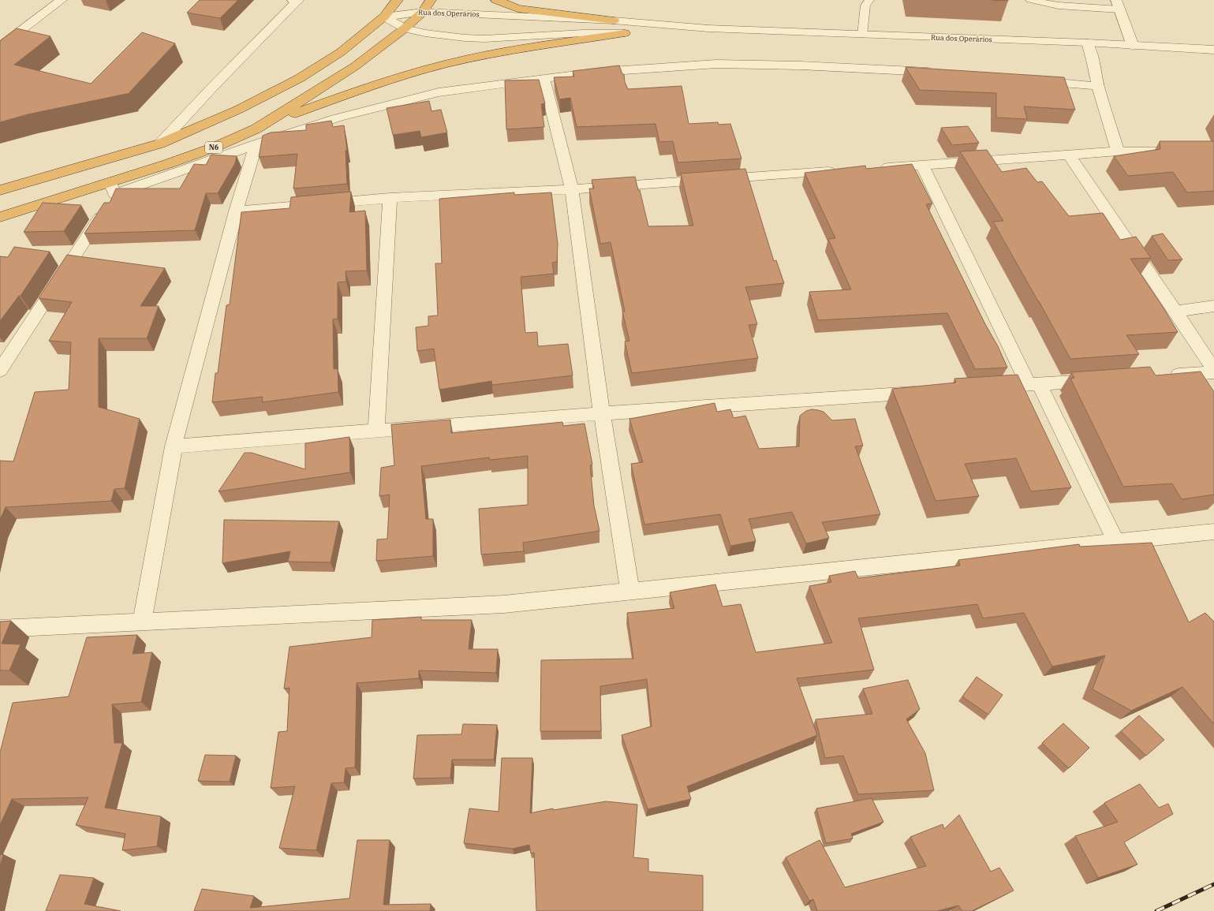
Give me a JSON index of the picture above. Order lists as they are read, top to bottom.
{
  "streets": {
    "highway": ["N6"],
    "street": ["Rua dos Operários"]
  },
  "crossings": [
    ["Rua dos Operários", "N6"]
  ]
}
